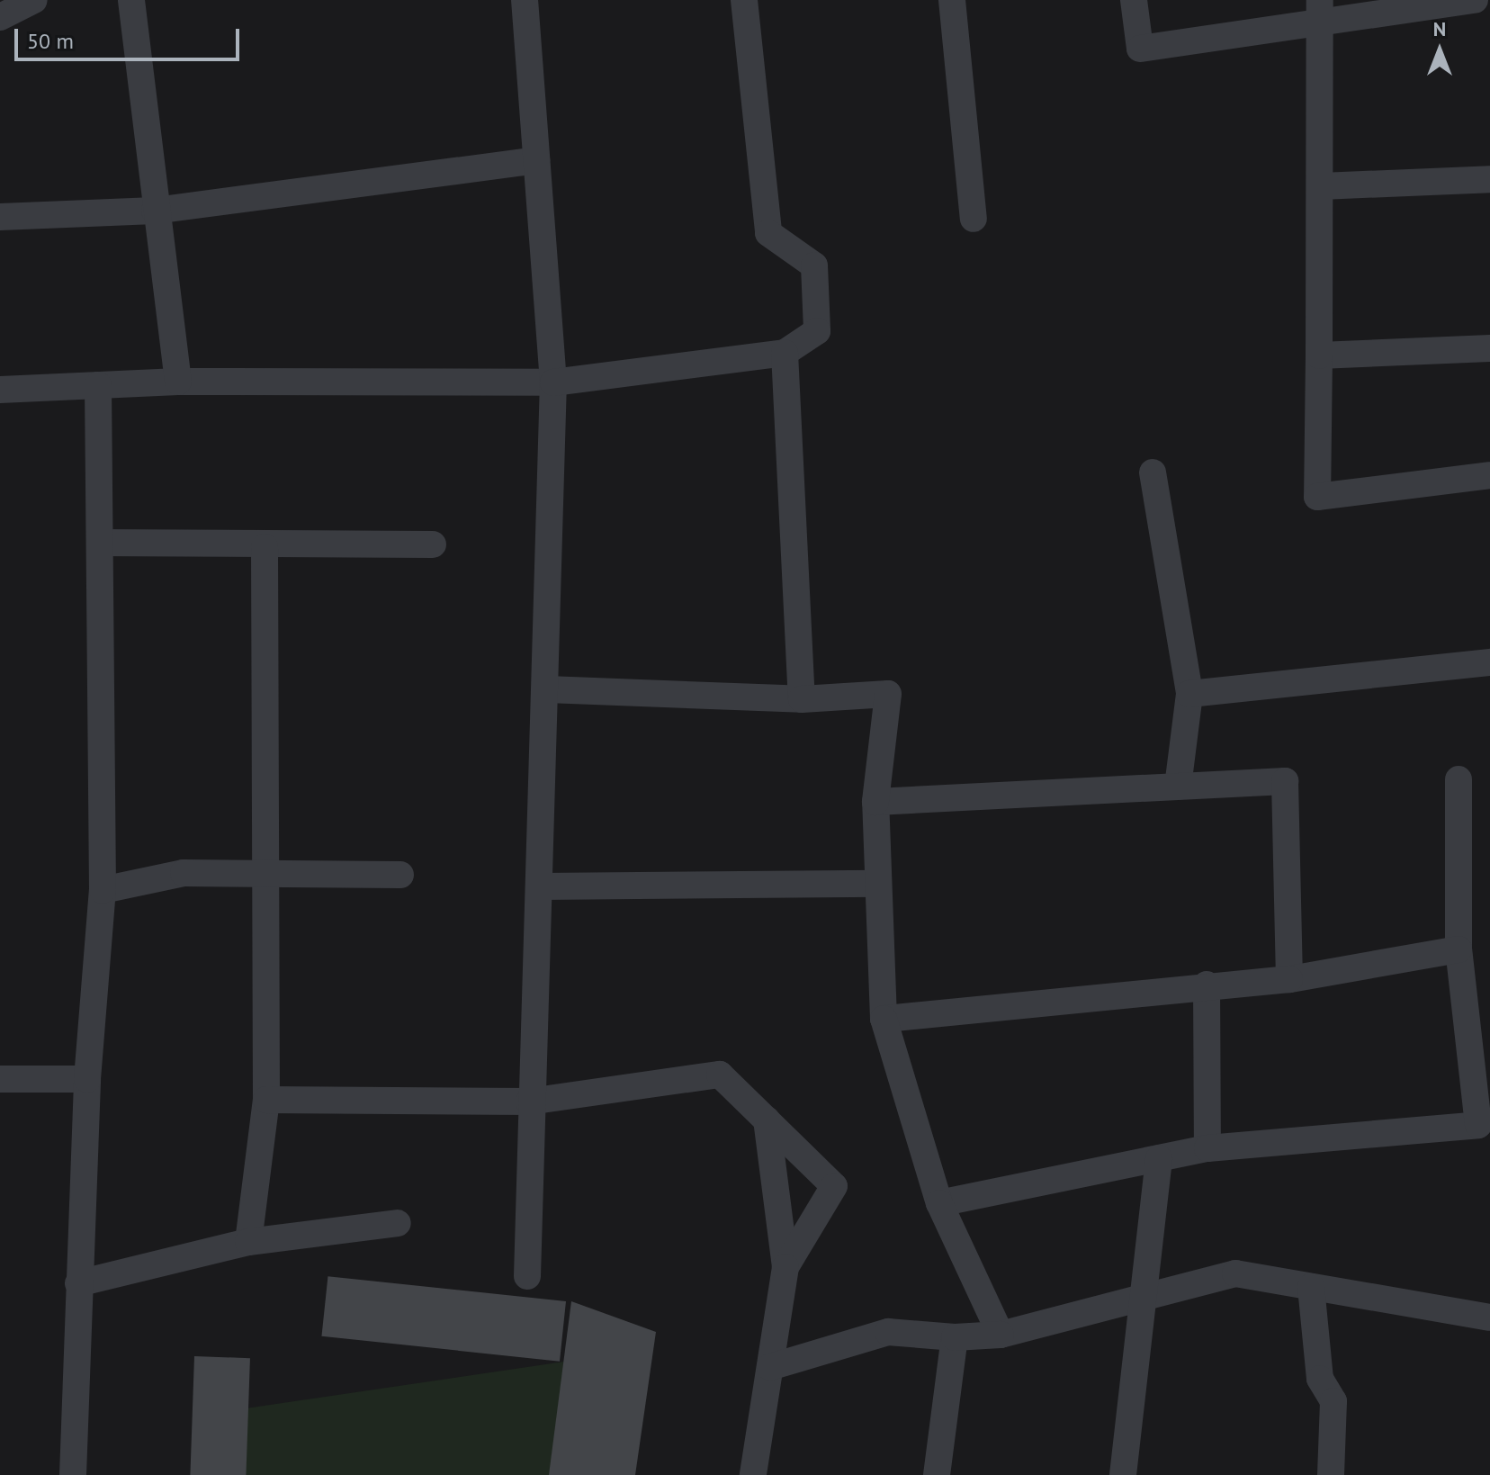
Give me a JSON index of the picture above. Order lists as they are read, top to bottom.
{
  "scale_bar": "50 m",
  "north": "top"
}
